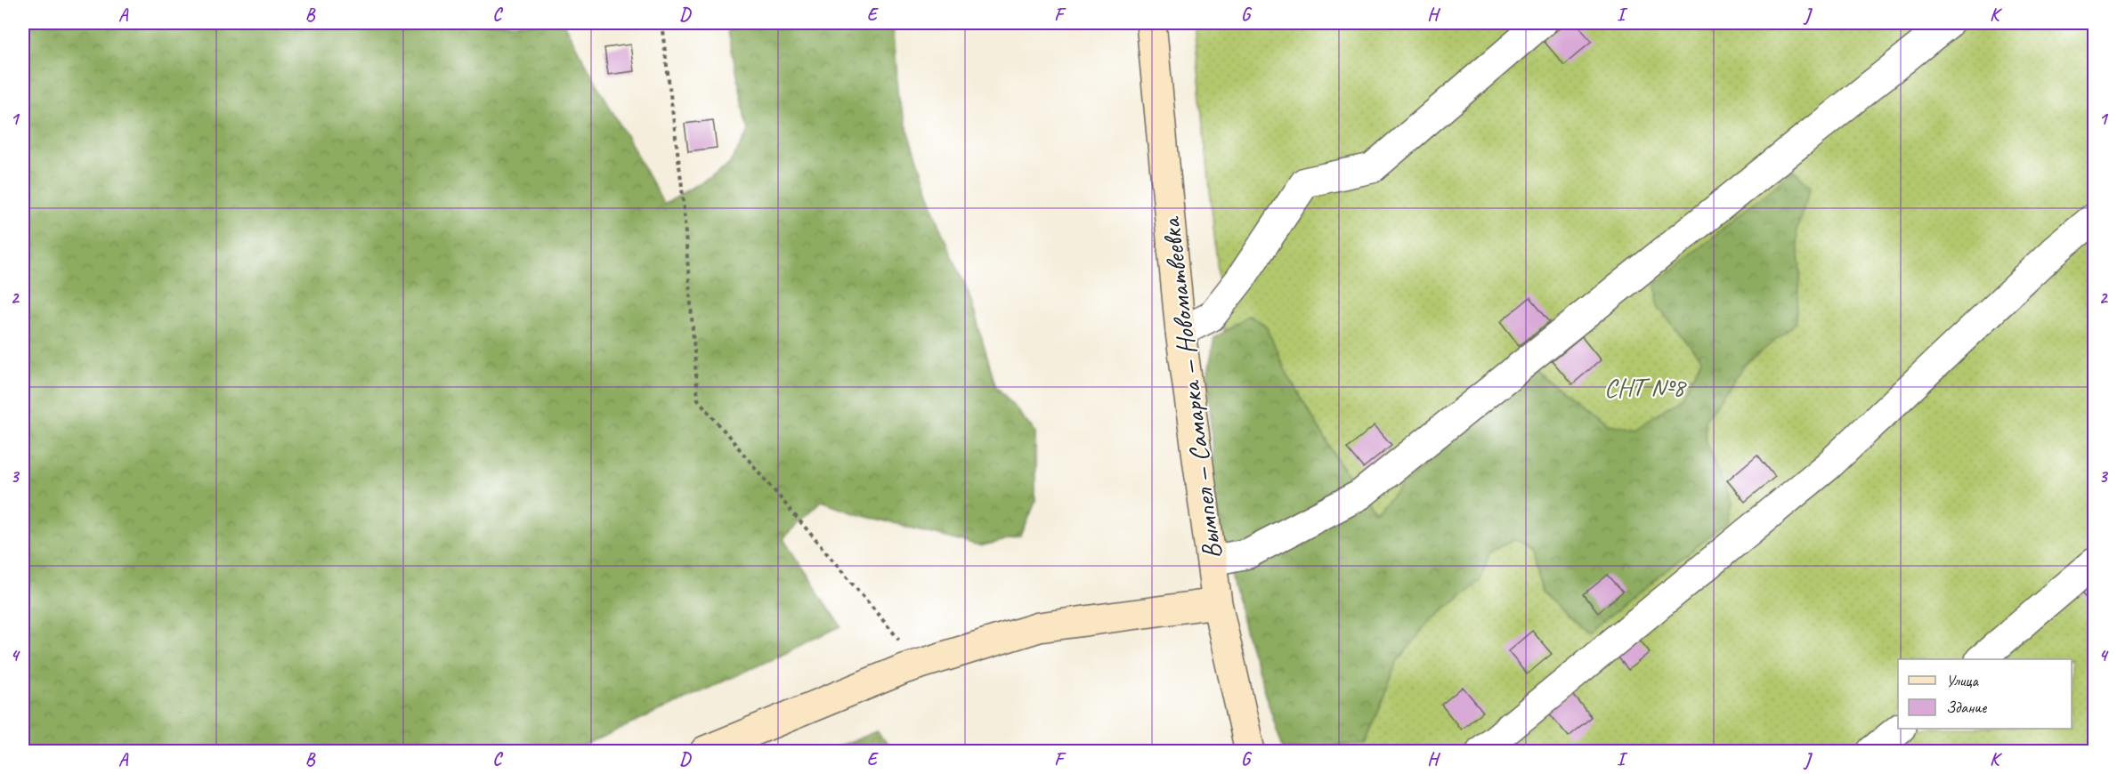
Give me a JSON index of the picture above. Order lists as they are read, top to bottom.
{
  "streets": {
    "main road": ["Вымпел — Самарка — Новоматвеевка"]
  },
  "parks": ["СНТ №8"],
  "legend": ["Улица", "Здание"],
  "grid": {
    "columns": [
      "A",
      "B",
      "C",
      "D",
      "E",
      "F",
      "G",
      "H",
      "I",
      "J",
      "K"
    ],
    "rows": [
      "1",
      "2",
      "3",
      "4"
    ]
  }
}
